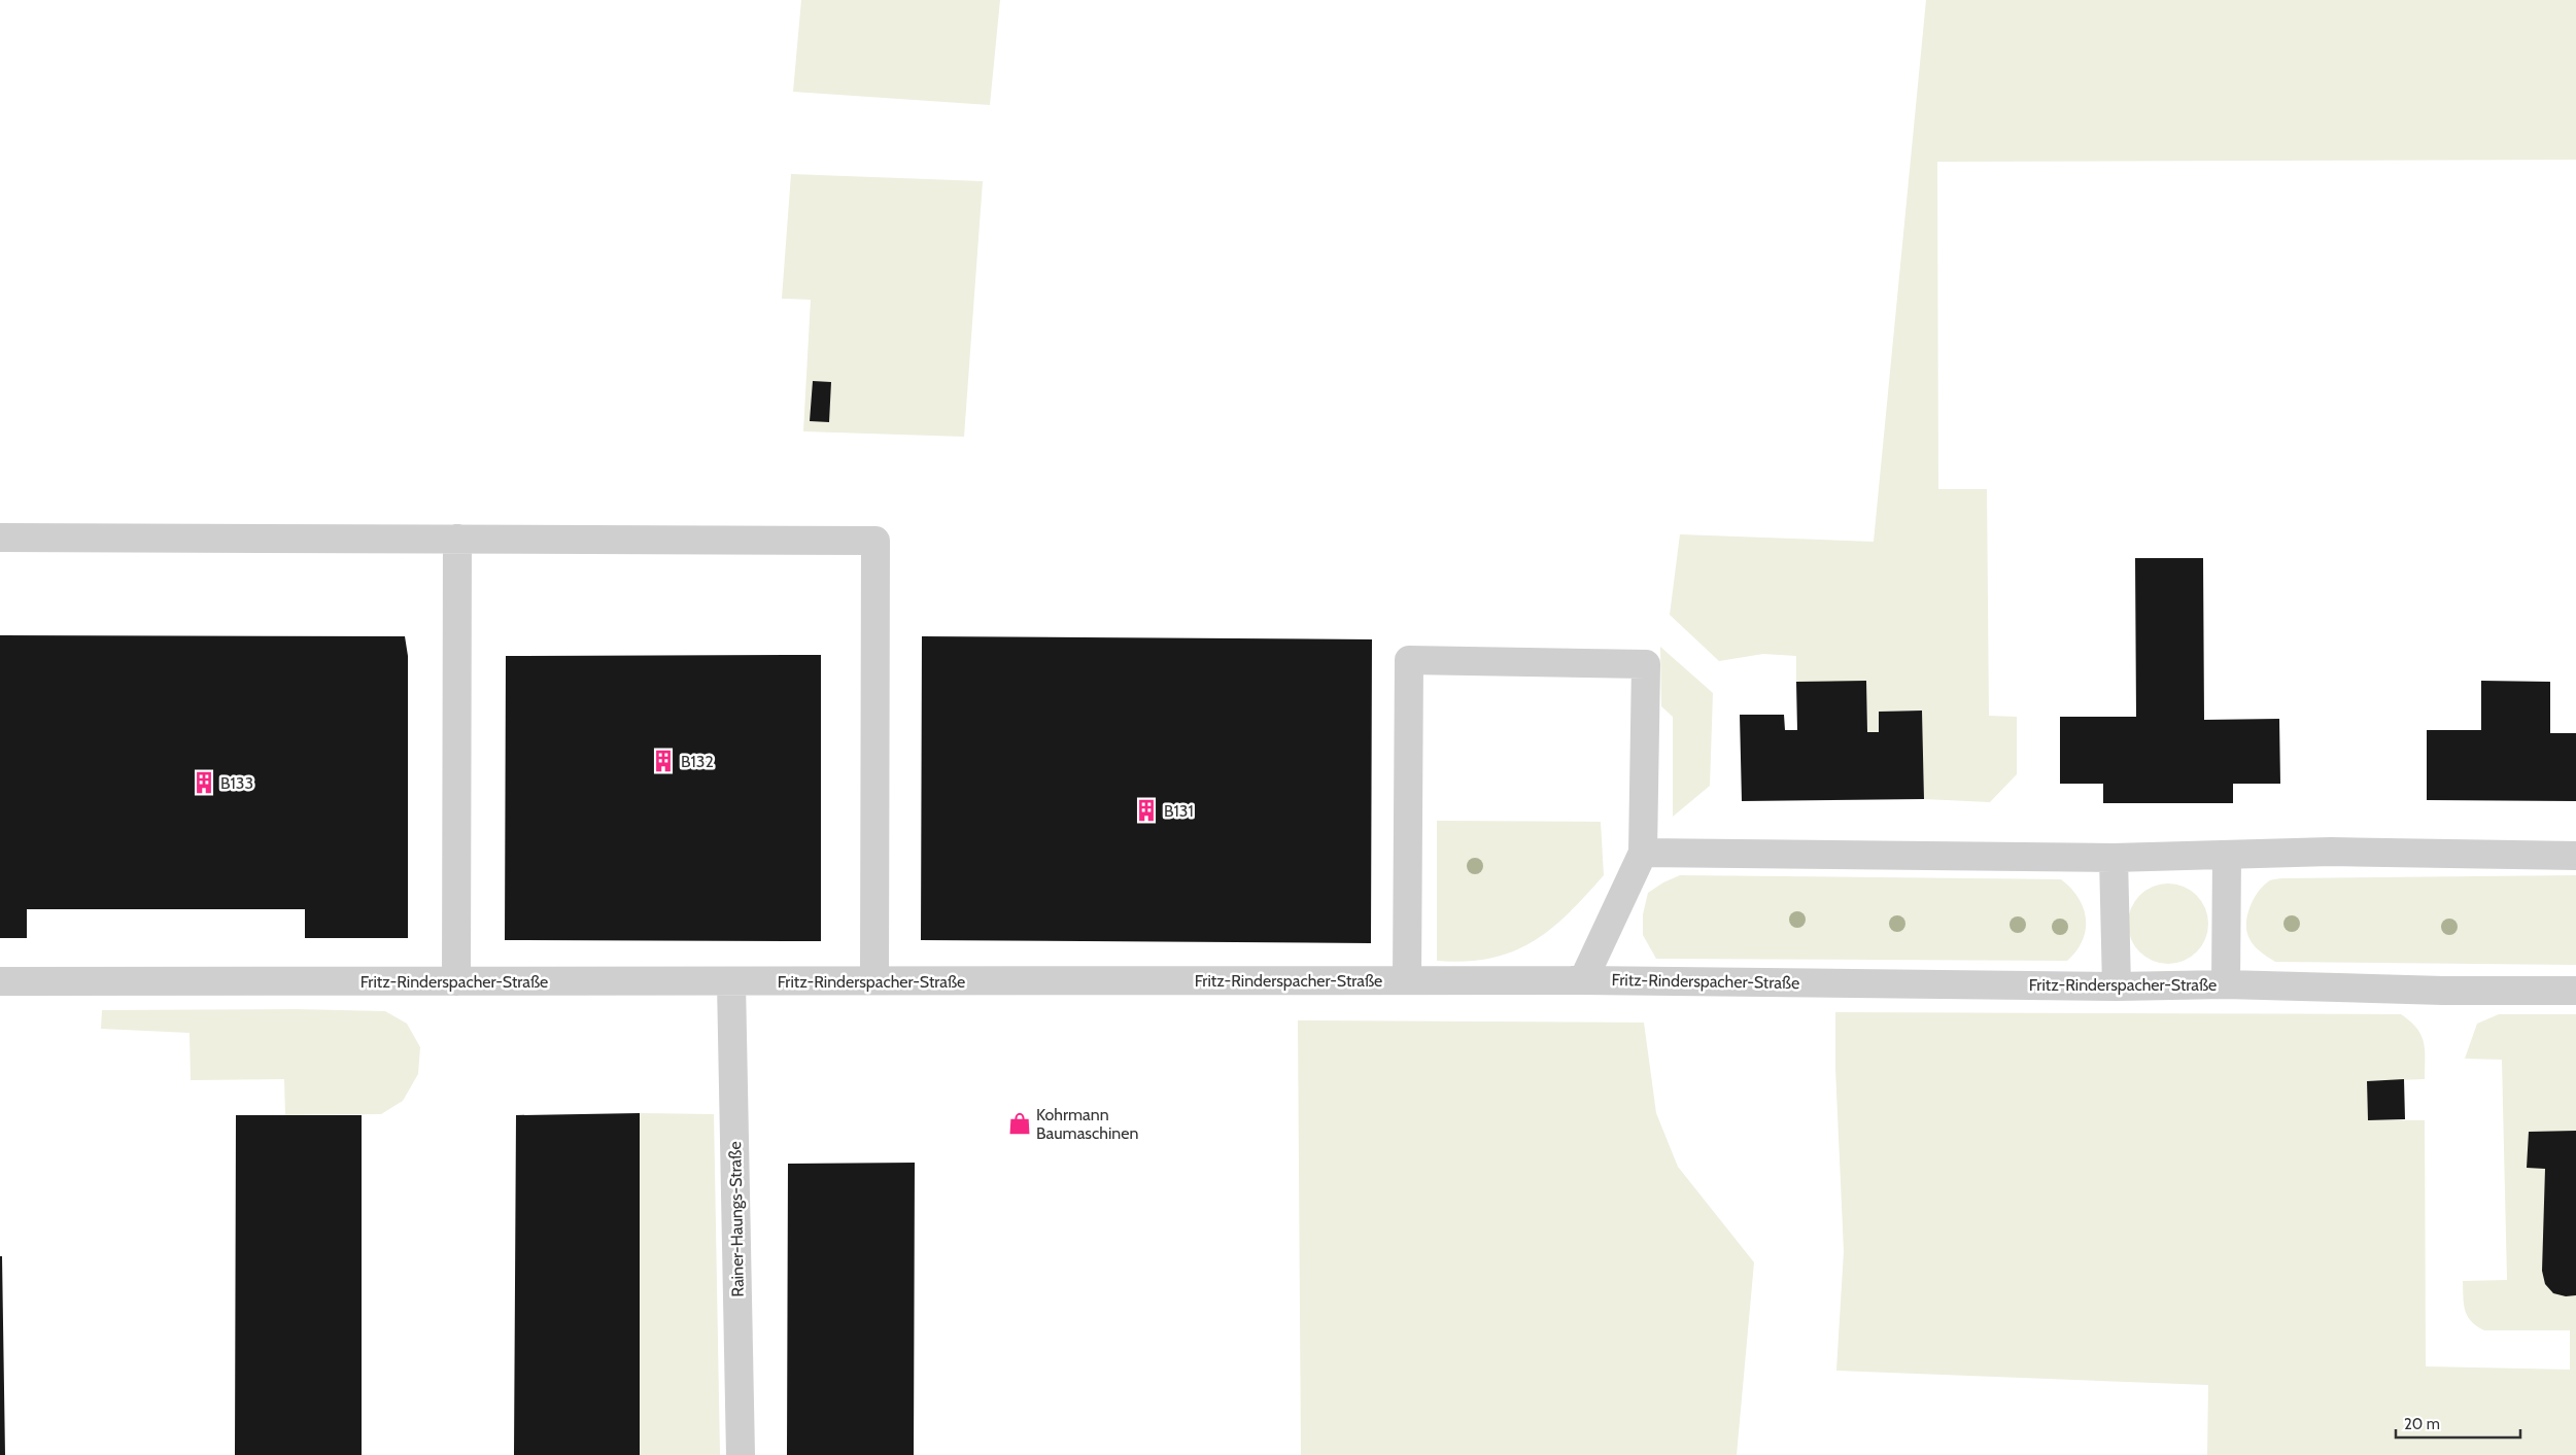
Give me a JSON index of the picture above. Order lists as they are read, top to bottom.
{
  "streets": {
    "street": ["Fritz-Rinderspacher-Straße", "Rainer-Haungs-Straße"]
  },
  "crossings": [
    ["Fritz-Rinderspacher-Straße", "Rainer-Haungs-Straße"]
  ],
  "places": {
    "building": ["B132", "B133", "B131"],
    "shop": ["Kohrmann Baumaschinen"]
  },
  "scale_bar": "20 m"
}
